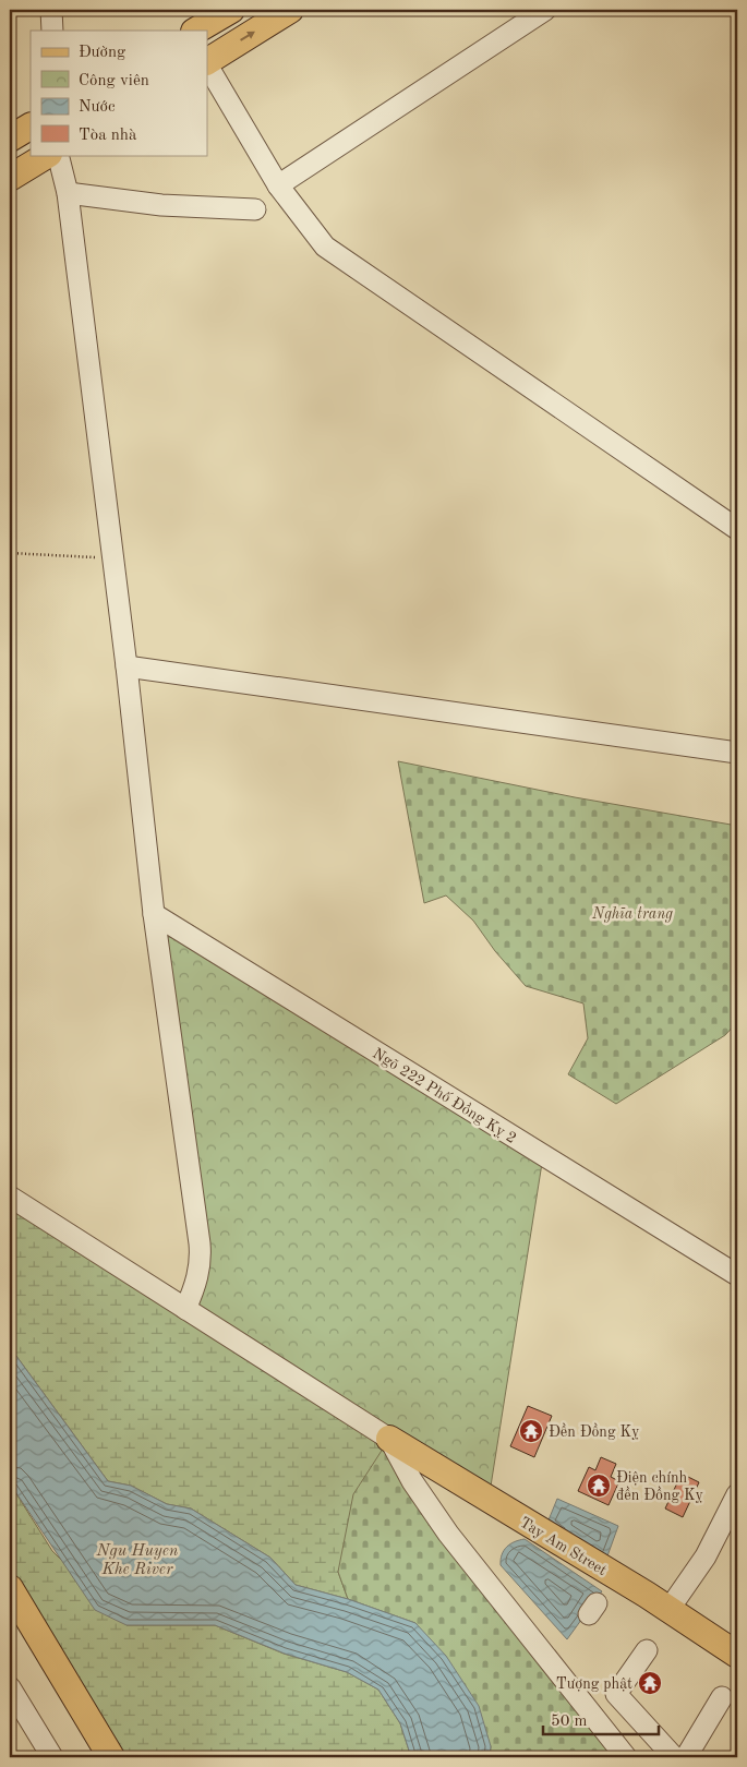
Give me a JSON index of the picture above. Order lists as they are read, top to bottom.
{
  "streets": {
    "main road": ["Tay Am Street"],
    "street": ["Ngõ 222 Phố Đồng Kỵ 2"]
  },
  "water": ["Ngu Huyen Khe River"],
  "parks": ["Nghĩa trang"],
  "places": {
    "temple": ["Đền Đồng Kỵ", "Điện chính đền Đồng Kỵ", "Tượng phật"]
  },
  "legend": [
    "Đường",
    "Công viên",
    "Nước",
    "Tòa nhà"
  ],
  "scale_bar": "50 m"
}
